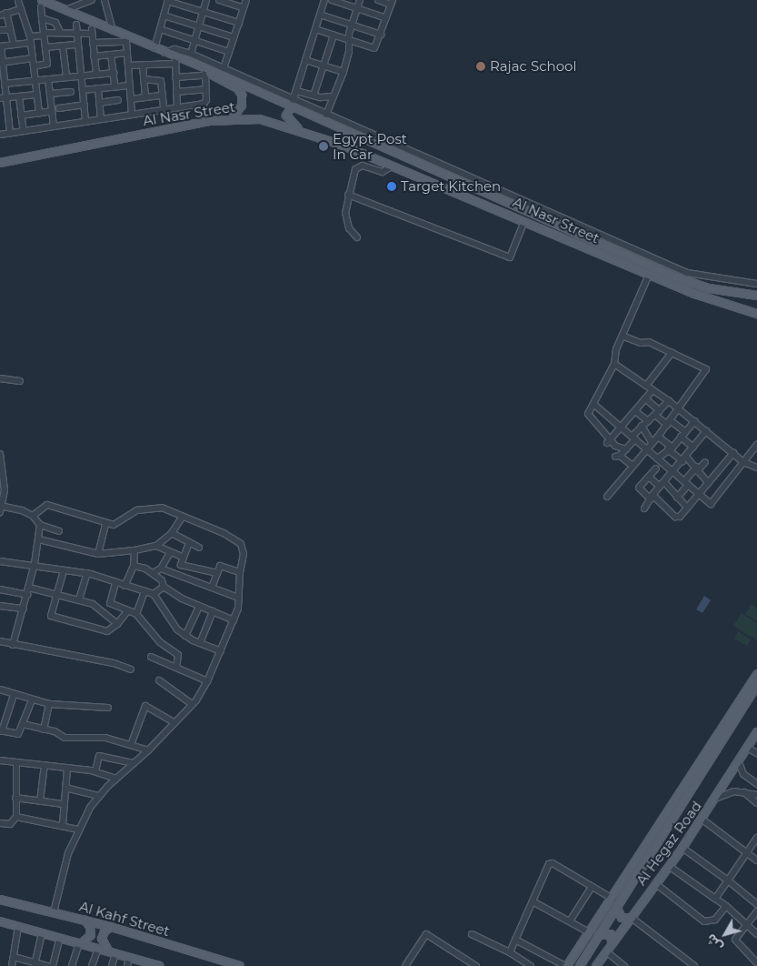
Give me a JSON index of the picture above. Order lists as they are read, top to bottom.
{
  "streets": {
    "main road": ["Al Nasr Street", "Al Hegaz Road", "Al Kahf Street"]
  },
  "places": ["Rajac School", "Egypt Post In Car", "Target Kitchen"],
  "north": "bottom left"
}
